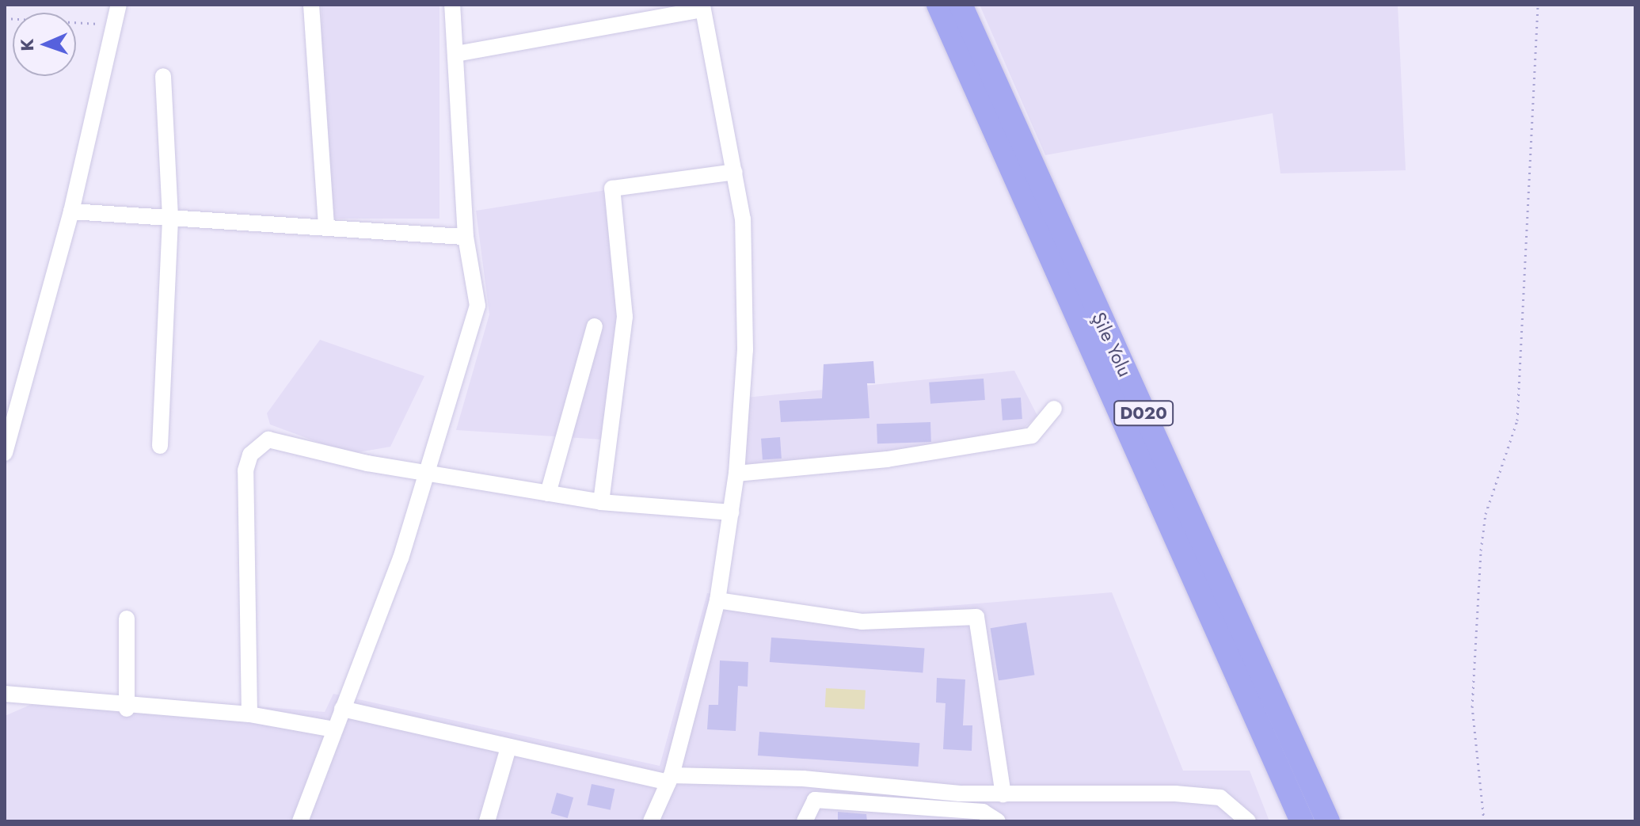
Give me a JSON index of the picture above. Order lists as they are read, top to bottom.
{
  "streets": {
    "highway": ["Şile Yolu", "D020"]
  },
  "north": "left"
}
